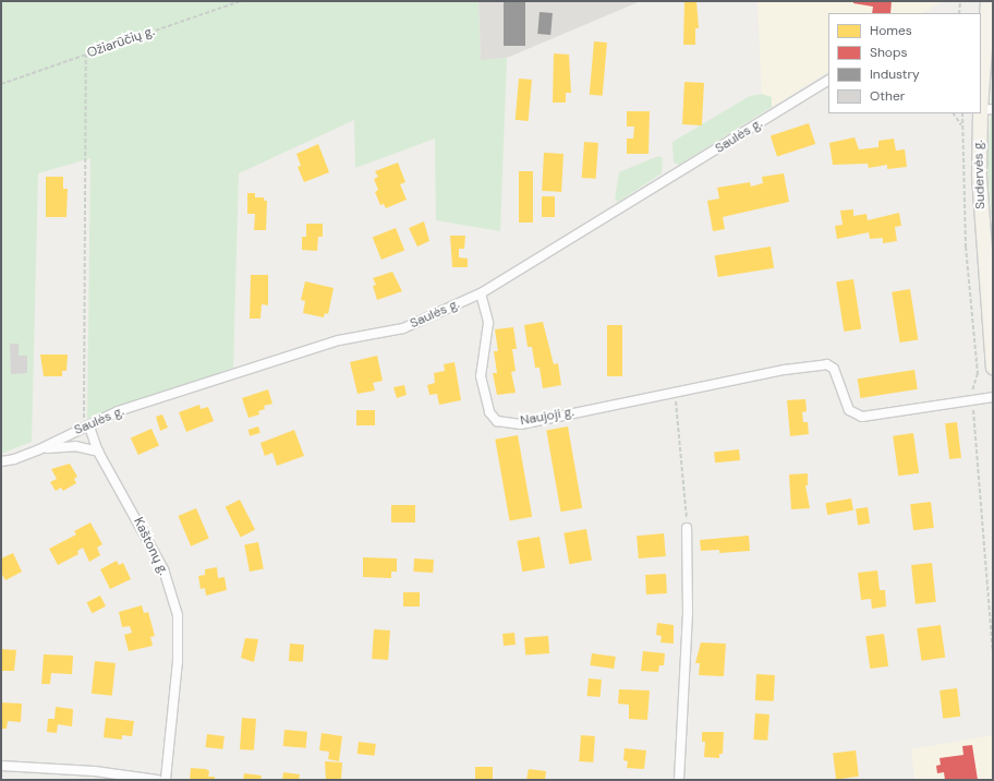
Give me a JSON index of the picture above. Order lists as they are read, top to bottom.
{
  "streets": {
    "main road": ["Sudervės g."],
    "street": ["Saulės g.", "Naujoji g.", "Kaštonų g."],
    "path": ["Ožiarūčių g."]
  },
  "crossings": [
    ["Saulės g.", "Naujoji g."],
    ["Saulės g.", "Kaštonų g."]
  ],
  "legend": [
    "Homes",
    "Shops",
    "Industry",
    "Other"
  ]
}
